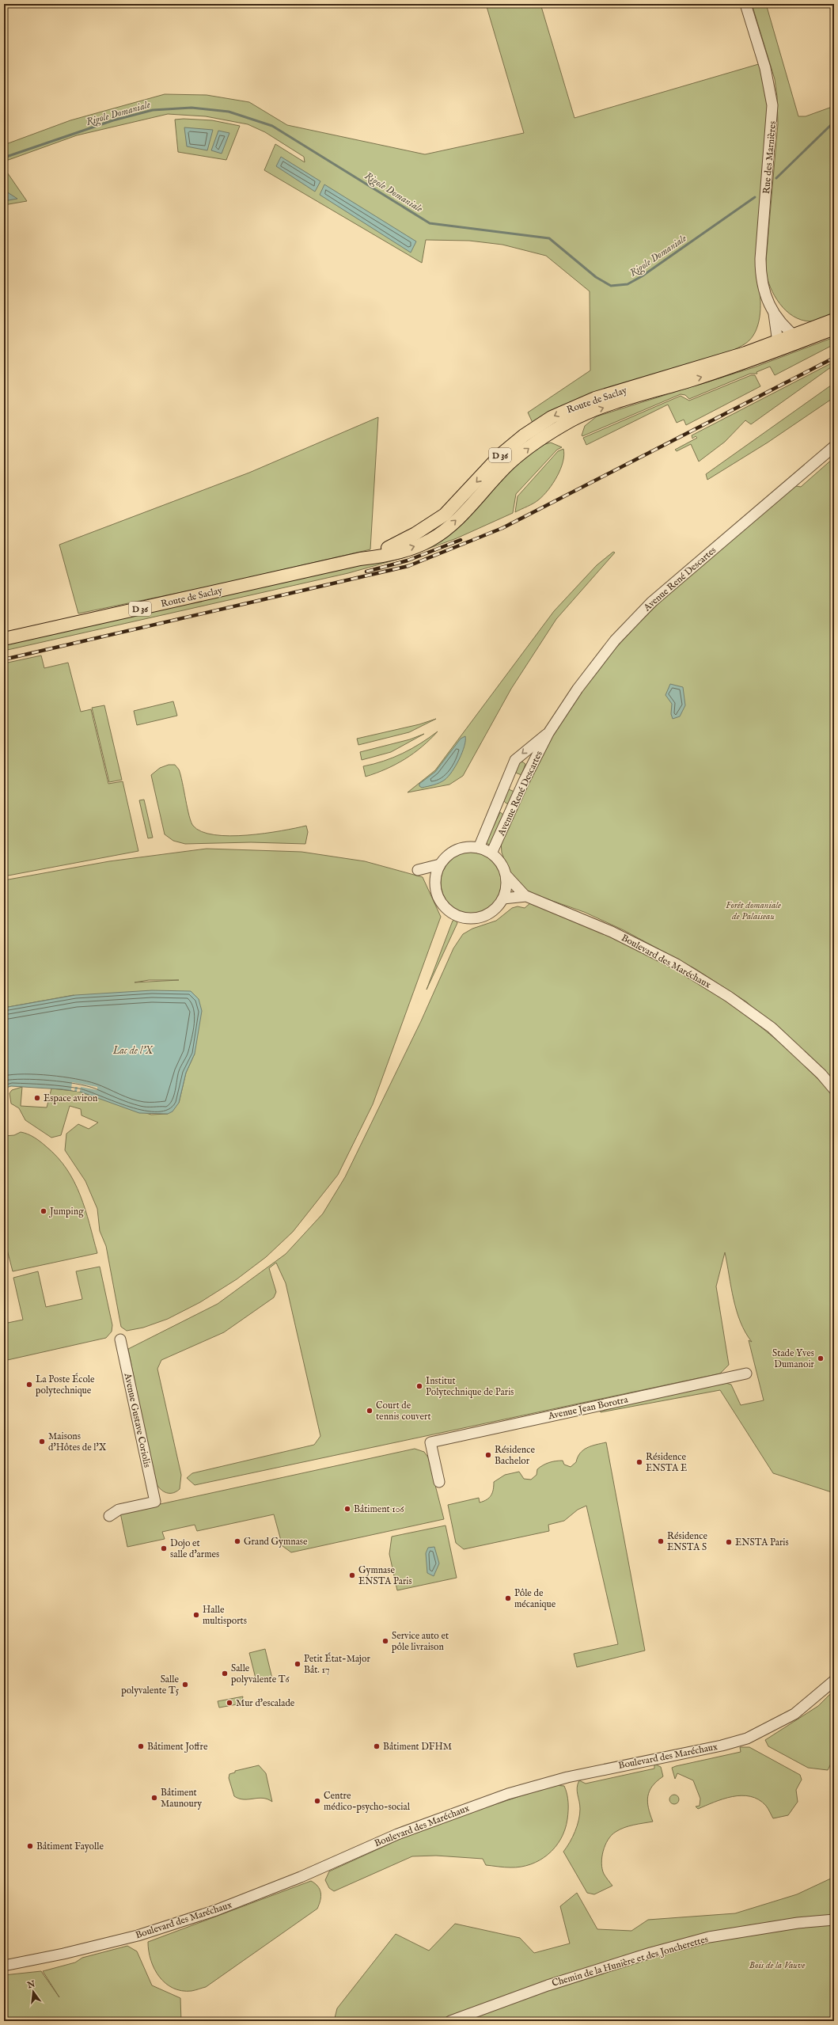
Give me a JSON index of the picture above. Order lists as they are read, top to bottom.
{
  "streets": {
    "main road": ["Route de Saclay", "D 36"],
    "street": [
      "Rue des Marnières",
      "Avenue René Descartes",
      "Boulevard des Maréchaux",
      "Avenue Jean Borotra",
      "Avenue Gustave Coriolis",
      "Chemin de la Hunière et des Joncherettes"
    ]
  },
  "crossings": [
    ["Rue des Marnières", "Route de Saclay"],
    ["Avenue René Descartes", "Boulevard des Maréchaux"]
  ],
  "water": ["Rigole Domaniale", "Lac de l'X"],
  "parks": ["Forêt domaniale de Palaiseau", "Bois de la Vauve"],
  "places": [
    "Espace aviron",
    "Jumping",
    "Stade Yves Dumanoir",
    "La Poste École polytechnique",
    "Institut Polytechnique de Paris",
    "Court de tennis couvert",
    "Maisons d'Hôtes de l'X",
    "Résidence Bachelor",
    "Résidence ENSTA E",
    "Bâtiment 106",
    "Grand Gymnase",
    "Résidence ENSTA S",
    "ENSTA Paris",
    "Dojo et salle d'armes",
    "Gymnase ENSTA Paris",
    "Pôle de mécanique",
    "Halle multisports",
    "Service auto et pôle livraison",
    "Petit État-Major Bât. 17",
    "Salle polyvalente T6",
    "Salle polyvalente T5",
    "Mur d'escalade",
    "Bâtiment Joffre",
    "Bâtiment DFHM",
    "Bâtiment Maunoury",
    "Centre médico-psycho-social",
    "Bâtiment Fayolle"
  ],
  "north": "top"
}
